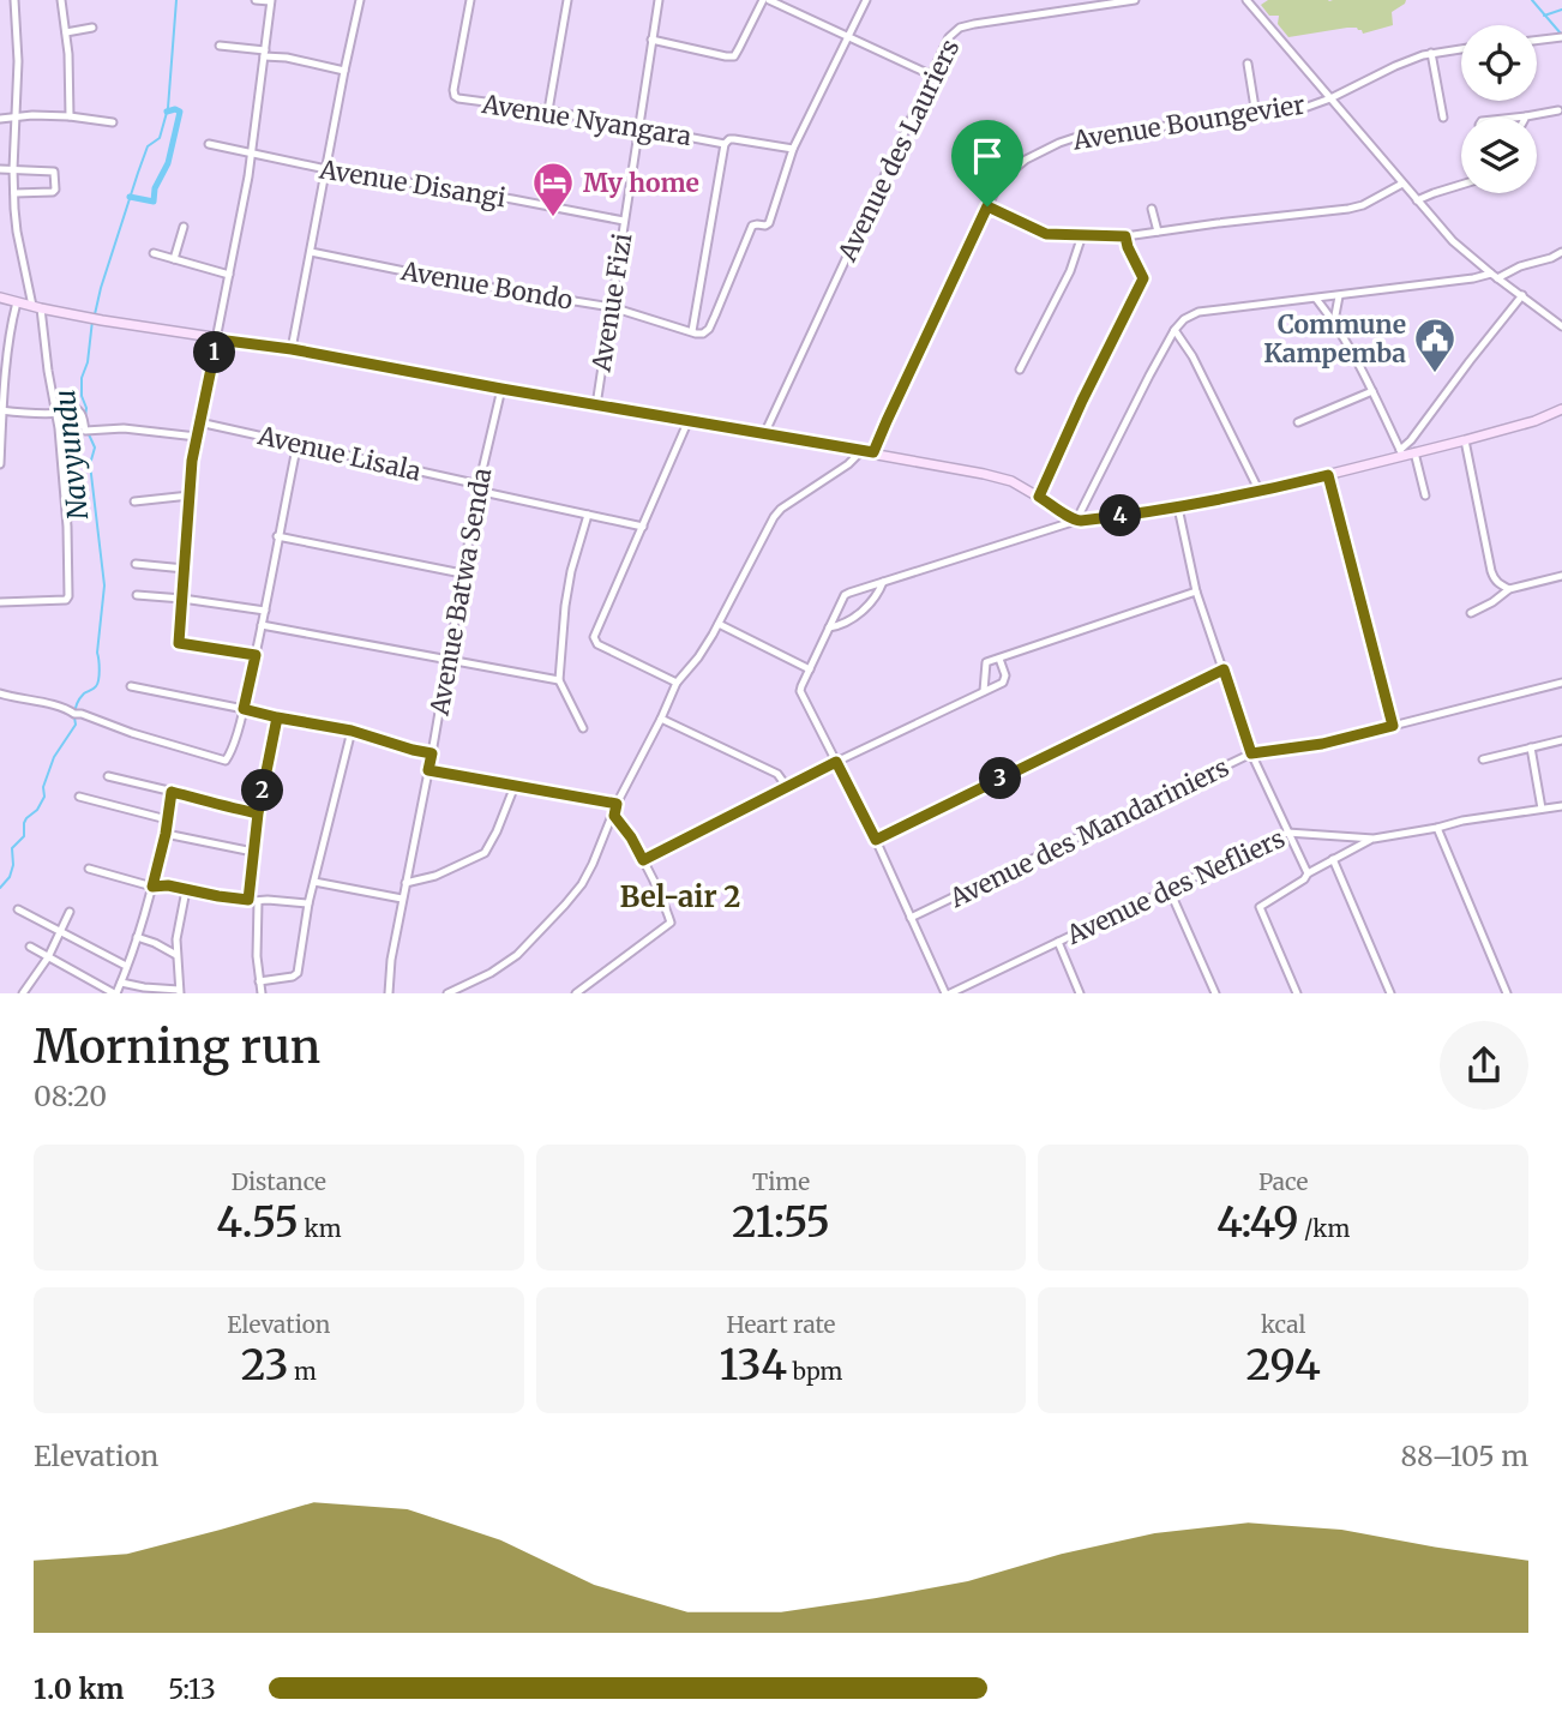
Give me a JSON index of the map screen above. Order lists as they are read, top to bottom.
{
  "streets": {
    "street": [
      "Avenue Nyangara",
      "Avenue Boungevier",
      "Avenue des Lauriers",
      "Avenue Disangi",
      "Avenue Bondo",
      "Avenue Fizi",
      "Avenue Lisala",
      "Avenue Batwa Senda",
      "Avenue des Mandariniers",
      "Avenue des Nefliers"
    ]
  },
  "crossings": [
    ["Avenue Nyangara", "Avenue Bondo"],
    ["Avenue Nyangara", "Avenue Fizi"],
    ["Avenue Disangi", "Avenue Fizi"],
    ["Avenue Bondo", "Avenue Fizi"],
    ["Avenue Lisala", "Avenue Batwa Senda"]
  ],
  "districts": ["Bel-air 2"],
  "water": ["Navyundu"],
  "places": {
    "hotel": ["My home"],
    "public building": ["Commune Kampemba"]
  },
  "page": {
    "pins": [
      "1",
      "4",
      "3",
      "2"
    ],
    "heading": ["Morning run", "08:20"],
    "stats": [
      ["Distance", "4.55 km"],
      ["Time", "21:55"],
      ["Pace", "4:49 /km"],
      ["Elevation", "23 m"],
      ["Heart rate", "134 bpm"],
      ["kcal", "294"]
    ],
    "chart": ["Elevation", "88–105 m"],
    "list": [
      {
        "name": "1.0 km",
        "note": "5:13"
      }
    ]
  }
}
